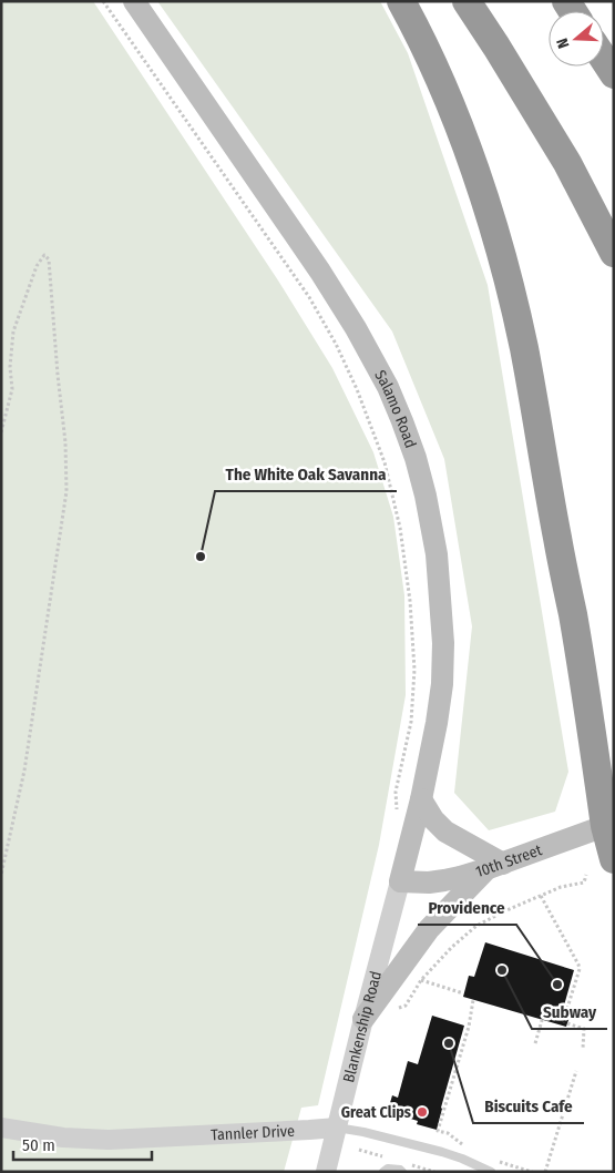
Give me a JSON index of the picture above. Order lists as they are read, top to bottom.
{
  "streets": {
    "main road": ["Salamo Road", "10th Street"],
    "street": ["Blankenship Road", "Tannler Drive"]
  },
  "crossings": [
    ["Salamo Road", "10th Street"],
    ["Salamo Road", "Blankenship Road"],
    ["10th Street", "Blankenship Road"],
    ["Blankenship Road", "Tannler Drive"]
  ],
  "places": [
    "The White Oak Savanna",
    "Subway",
    "Providence",
    "Biscuits Cafe",
    "Great Clips"
  ],
  "scale_bar": "50 m",
  "north": "left"
}
